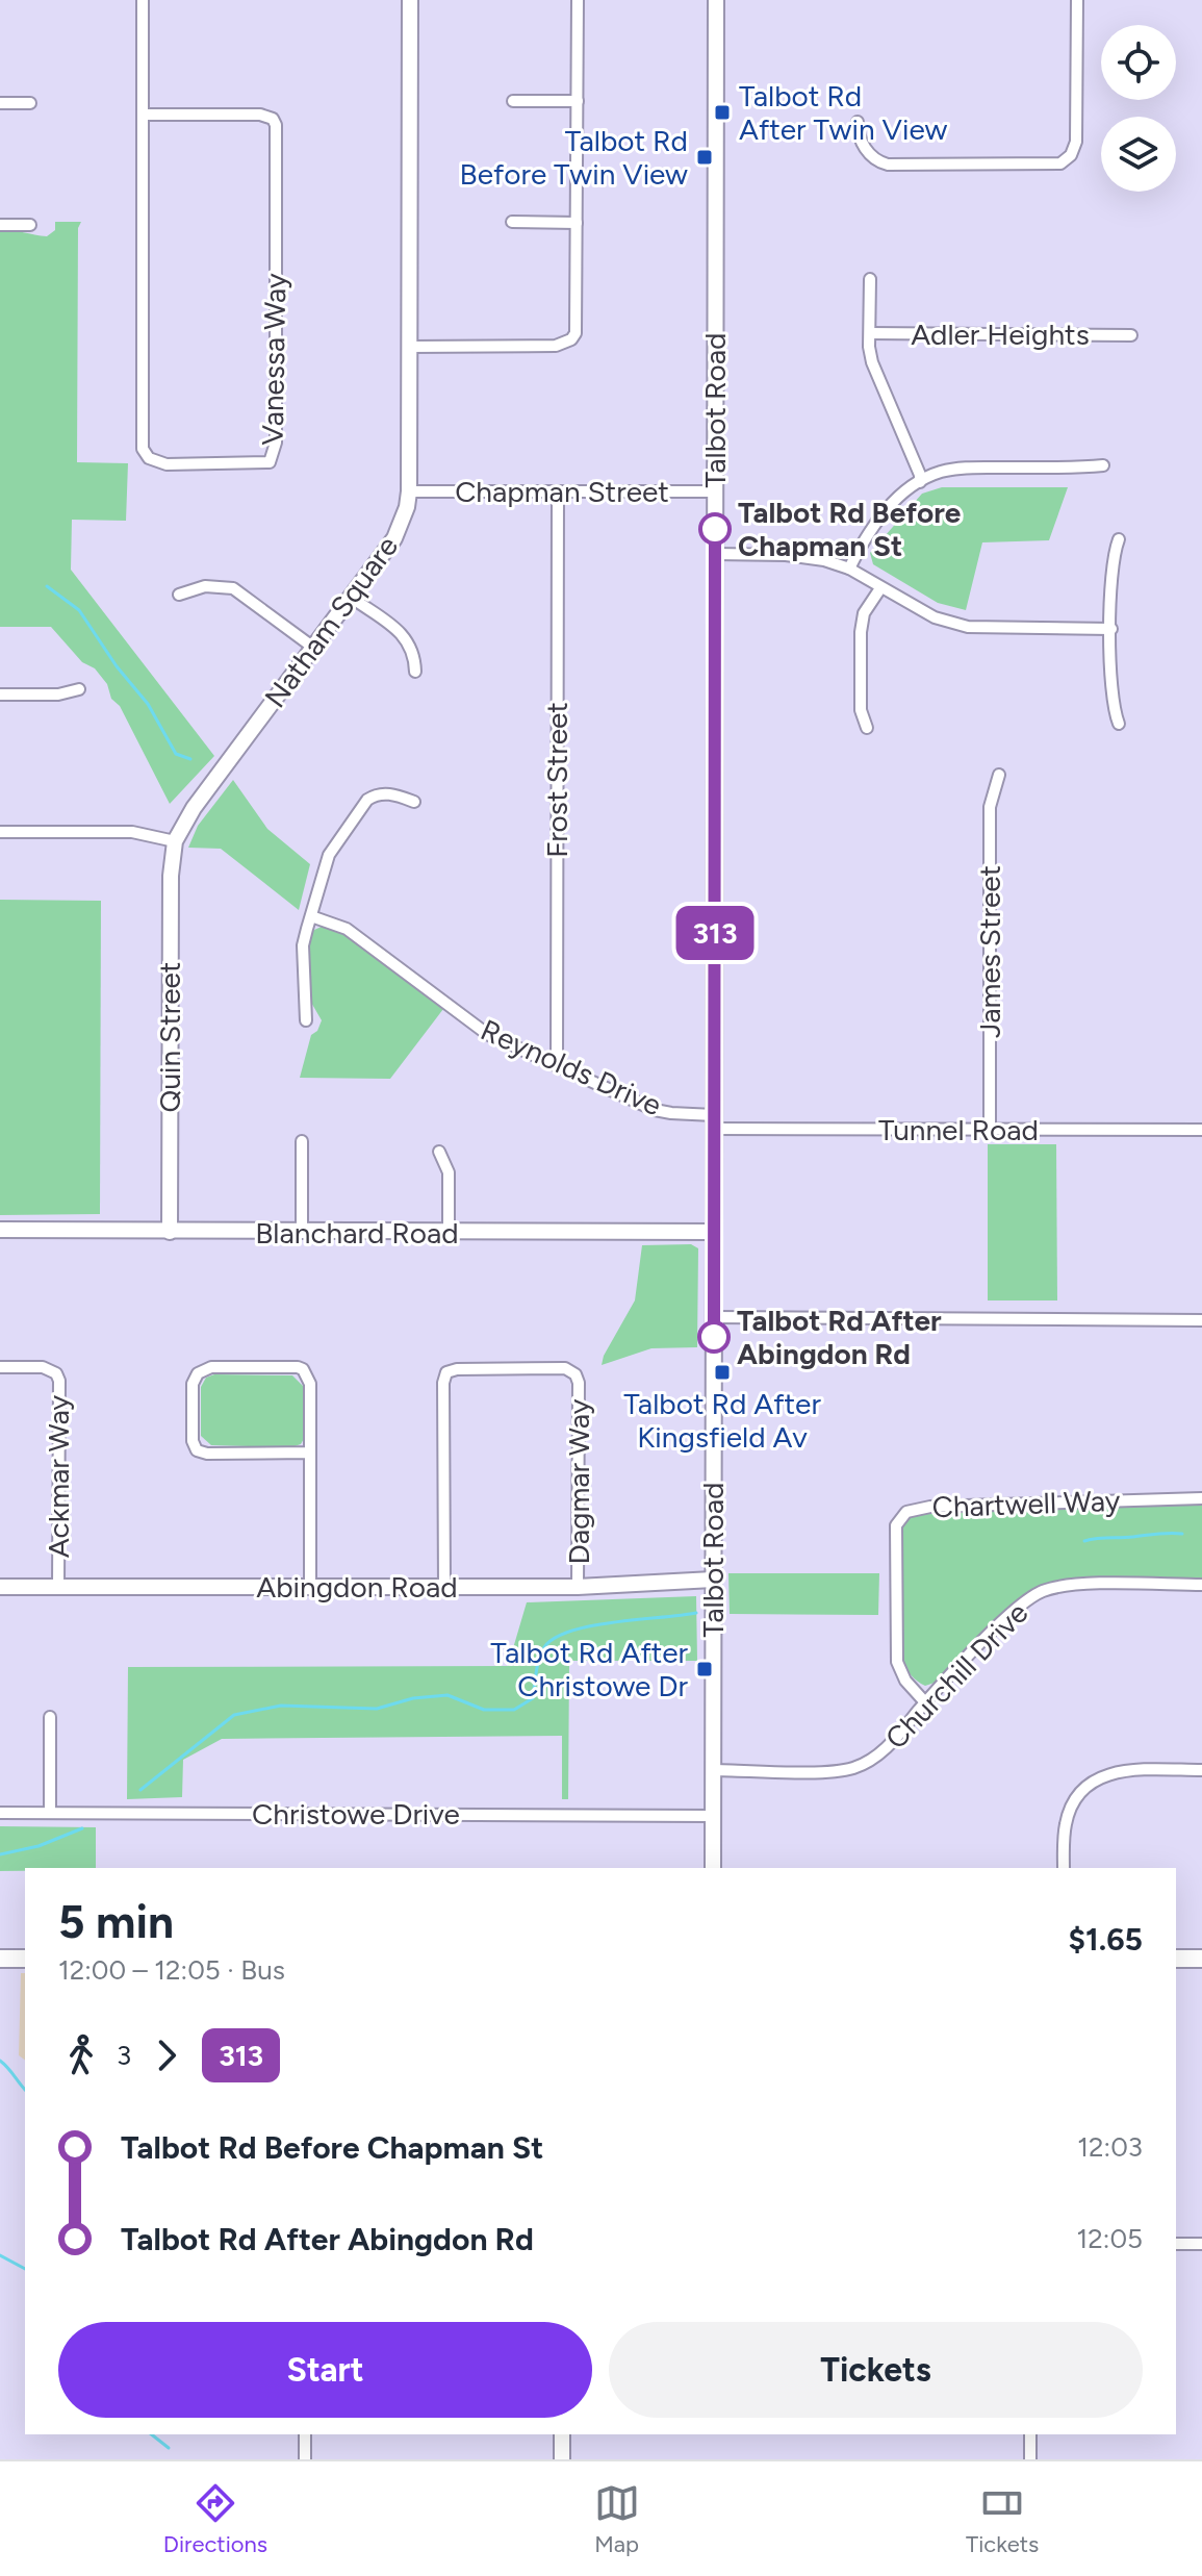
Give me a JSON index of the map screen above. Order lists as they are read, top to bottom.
{
  "streets": {
    "street": [
      "Adler Heights",
      "Vanessa Way",
      "Talbot Road",
      "Chapman Street",
      "Natham Square",
      "Frost Street",
      "James Street",
      "Quin Street",
      "Reynolds Drive",
      "Tunnel Road",
      "Blanchard Road",
      "Ackmar Way",
      "Dagmar Way",
      "Chartwell Way",
      "Abingdon Road",
      "Churchill Drive",
      "Christowe Drive"
    ]
  },
  "crossings": [
    ["Talbot Road", "Chapman Street"],
    ["Talbot Road", "Reynolds Drive"],
    ["Talbot Road", "Tunnel Road"],
    ["Talbot Road", "Blanchard Road"],
    ["Talbot Road", "Abingdon Road"],
    ["Talbot Road", "Churchill Drive"],
    ["Talbot Road", "Christowe Drive"],
    ["Chapman Street", "Natham Square"],
    ["Chapman Street", "Frost Street"],
    ["Natham Square", "Quin Street"],
    ["Frost Street", "Reynolds Drive"],
    ["James Street", "Tunnel Road"],
    ["Quin Street", "Blanchard Road"],
    ["Reynolds Drive", "Tunnel Road"],
    ["Ackmar Way", "Abingdon Road"],
    ["Dagmar Way", "Abingdon Road"],
    ["Chartwell Way", "Churchill Drive"]
  ],
  "places": {
    "transit": [
      "Talbot Rd After Twin View",
      "Talbot Rd Before Twin View",
      "Talbot Rd After Kingsfield Av",
      "Talbot Rd After Christowe Dr"
    ],
    "other": ["Talbot Rd Before Chapman St", "Talbot Rd After Abingdon Rd"]
  },
  "lines": ["bus line 313"],
  "page": {
    "on_map": "313",
    "heading": ["5 min", "12:00 – 12:05 · Bus", "$1.65"],
    "legs": ["3", "313"],
    "list": [
      {
        "name": "Talbot Rd Before Chapman St",
        "value": "12:03"
      },
      {
        "name": "Talbot Rd After Abingdon Rd",
        "value": "12:05"
      }
    ],
    "buttons": ["Start", "Tickets"],
    "tabs": ["Directions", "Map", "Tickets"]
  }
}
